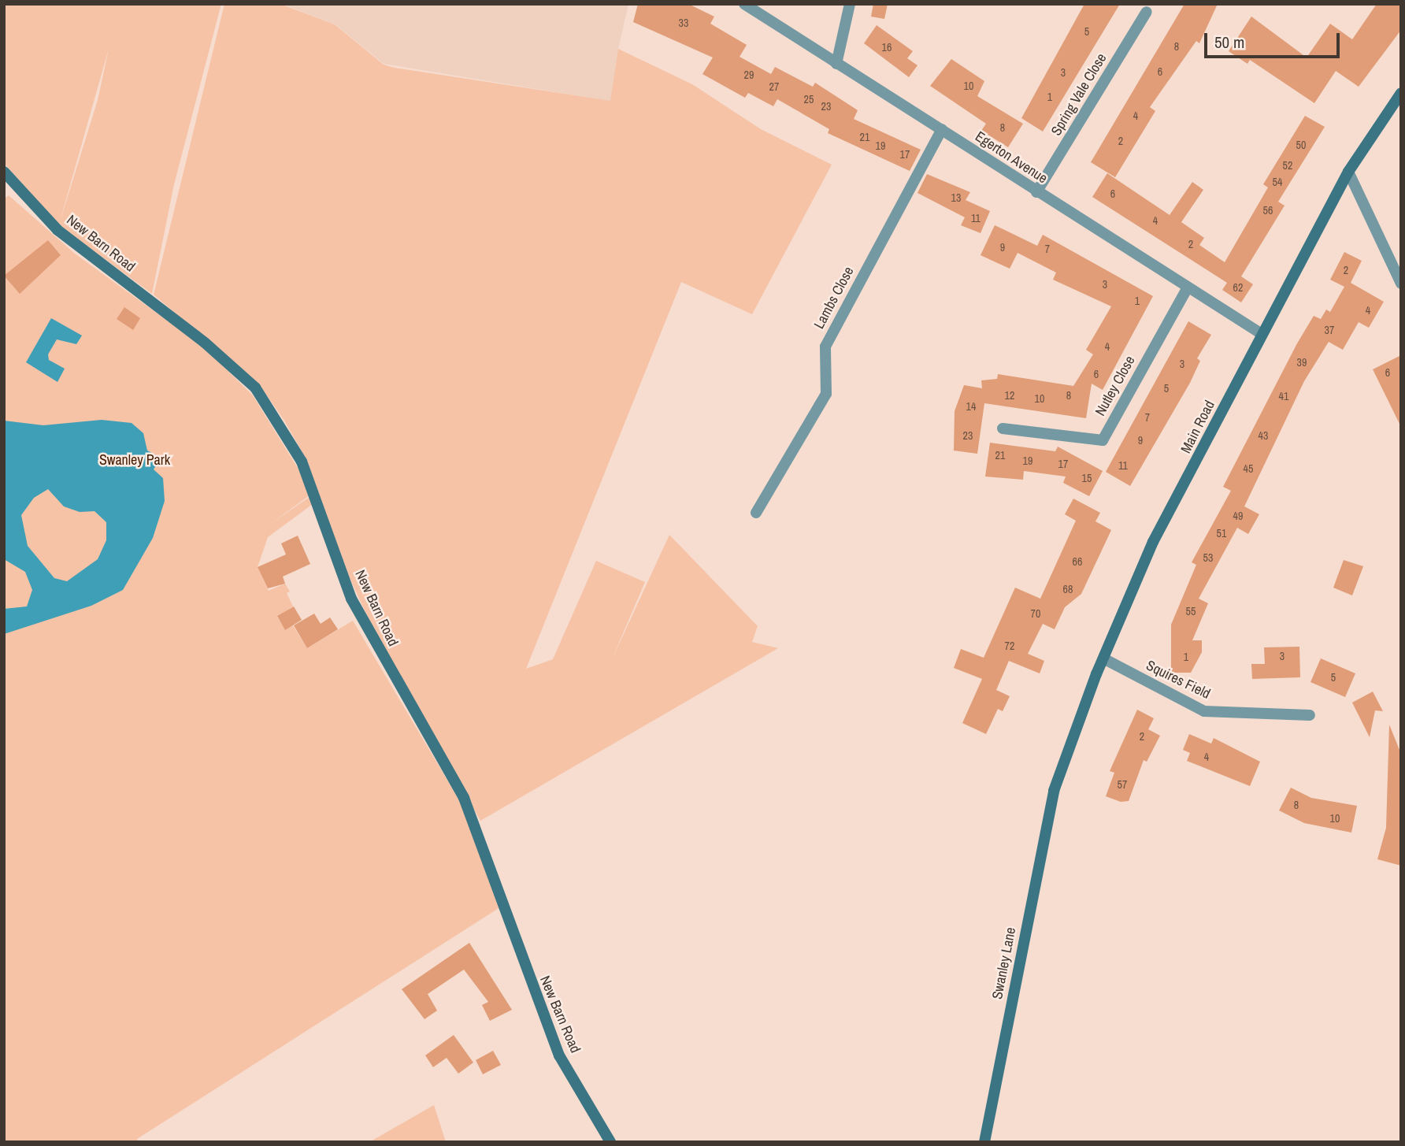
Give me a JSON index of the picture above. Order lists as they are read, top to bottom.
{
  "streets": {
    "street": [
      "Spring Vale Close",
      "Egerton Avenue",
      "New Barn Road",
      "Lambs Close",
      "Nutley Close",
      "Main Road",
      "Squires Field",
      "Swanley Lane"
    ]
  },
  "crossings": [
    ["Spring Vale Close", "Egerton Avenue"],
    ["Egerton Avenue", "Lambs Close"],
    ["Egerton Avenue", "Nutley Close"],
    ["Egerton Avenue", "Main Road"],
    ["Main Road", "Squires Field"],
    ["Main Road", "Swanley Lane"]
  ],
  "parks": ["Swanley Park"],
  "house_numbers": [
    "33",
    "5",
    "8",
    "16",
    "6",
    "3",
    "29",
    "10",
    "27",
    "1",
    "25",
    "23",
    "4",
    "8",
    "21",
    "2",
    "50",
    "19",
    "17",
    "52",
    "54",
    "6",
    "13",
    "56",
    "11",
    "4",
    "2",
    "9",
    "7",
    "2",
    "3",
    "62",
    "1",
    "4",
    "37",
    "4",
    "39",
    "3",
    "6",
    "6",
    "5",
    "12",
    "8",
    "41",
    "10",
    "14",
    "7",
    "23",
    "43",
    "9",
    "21",
    "19",
    "17",
    "11",
    "45",
    "15",
    "49",
    "51",
    "53",
    "66",
    "68",
    "55",
    "70",
    "72",
    "3",
    "1",
    "5",
    "2",
    "4",
    "57",
    "8",
    "10"
  ],
  "scale_bar": "50 m"
}
